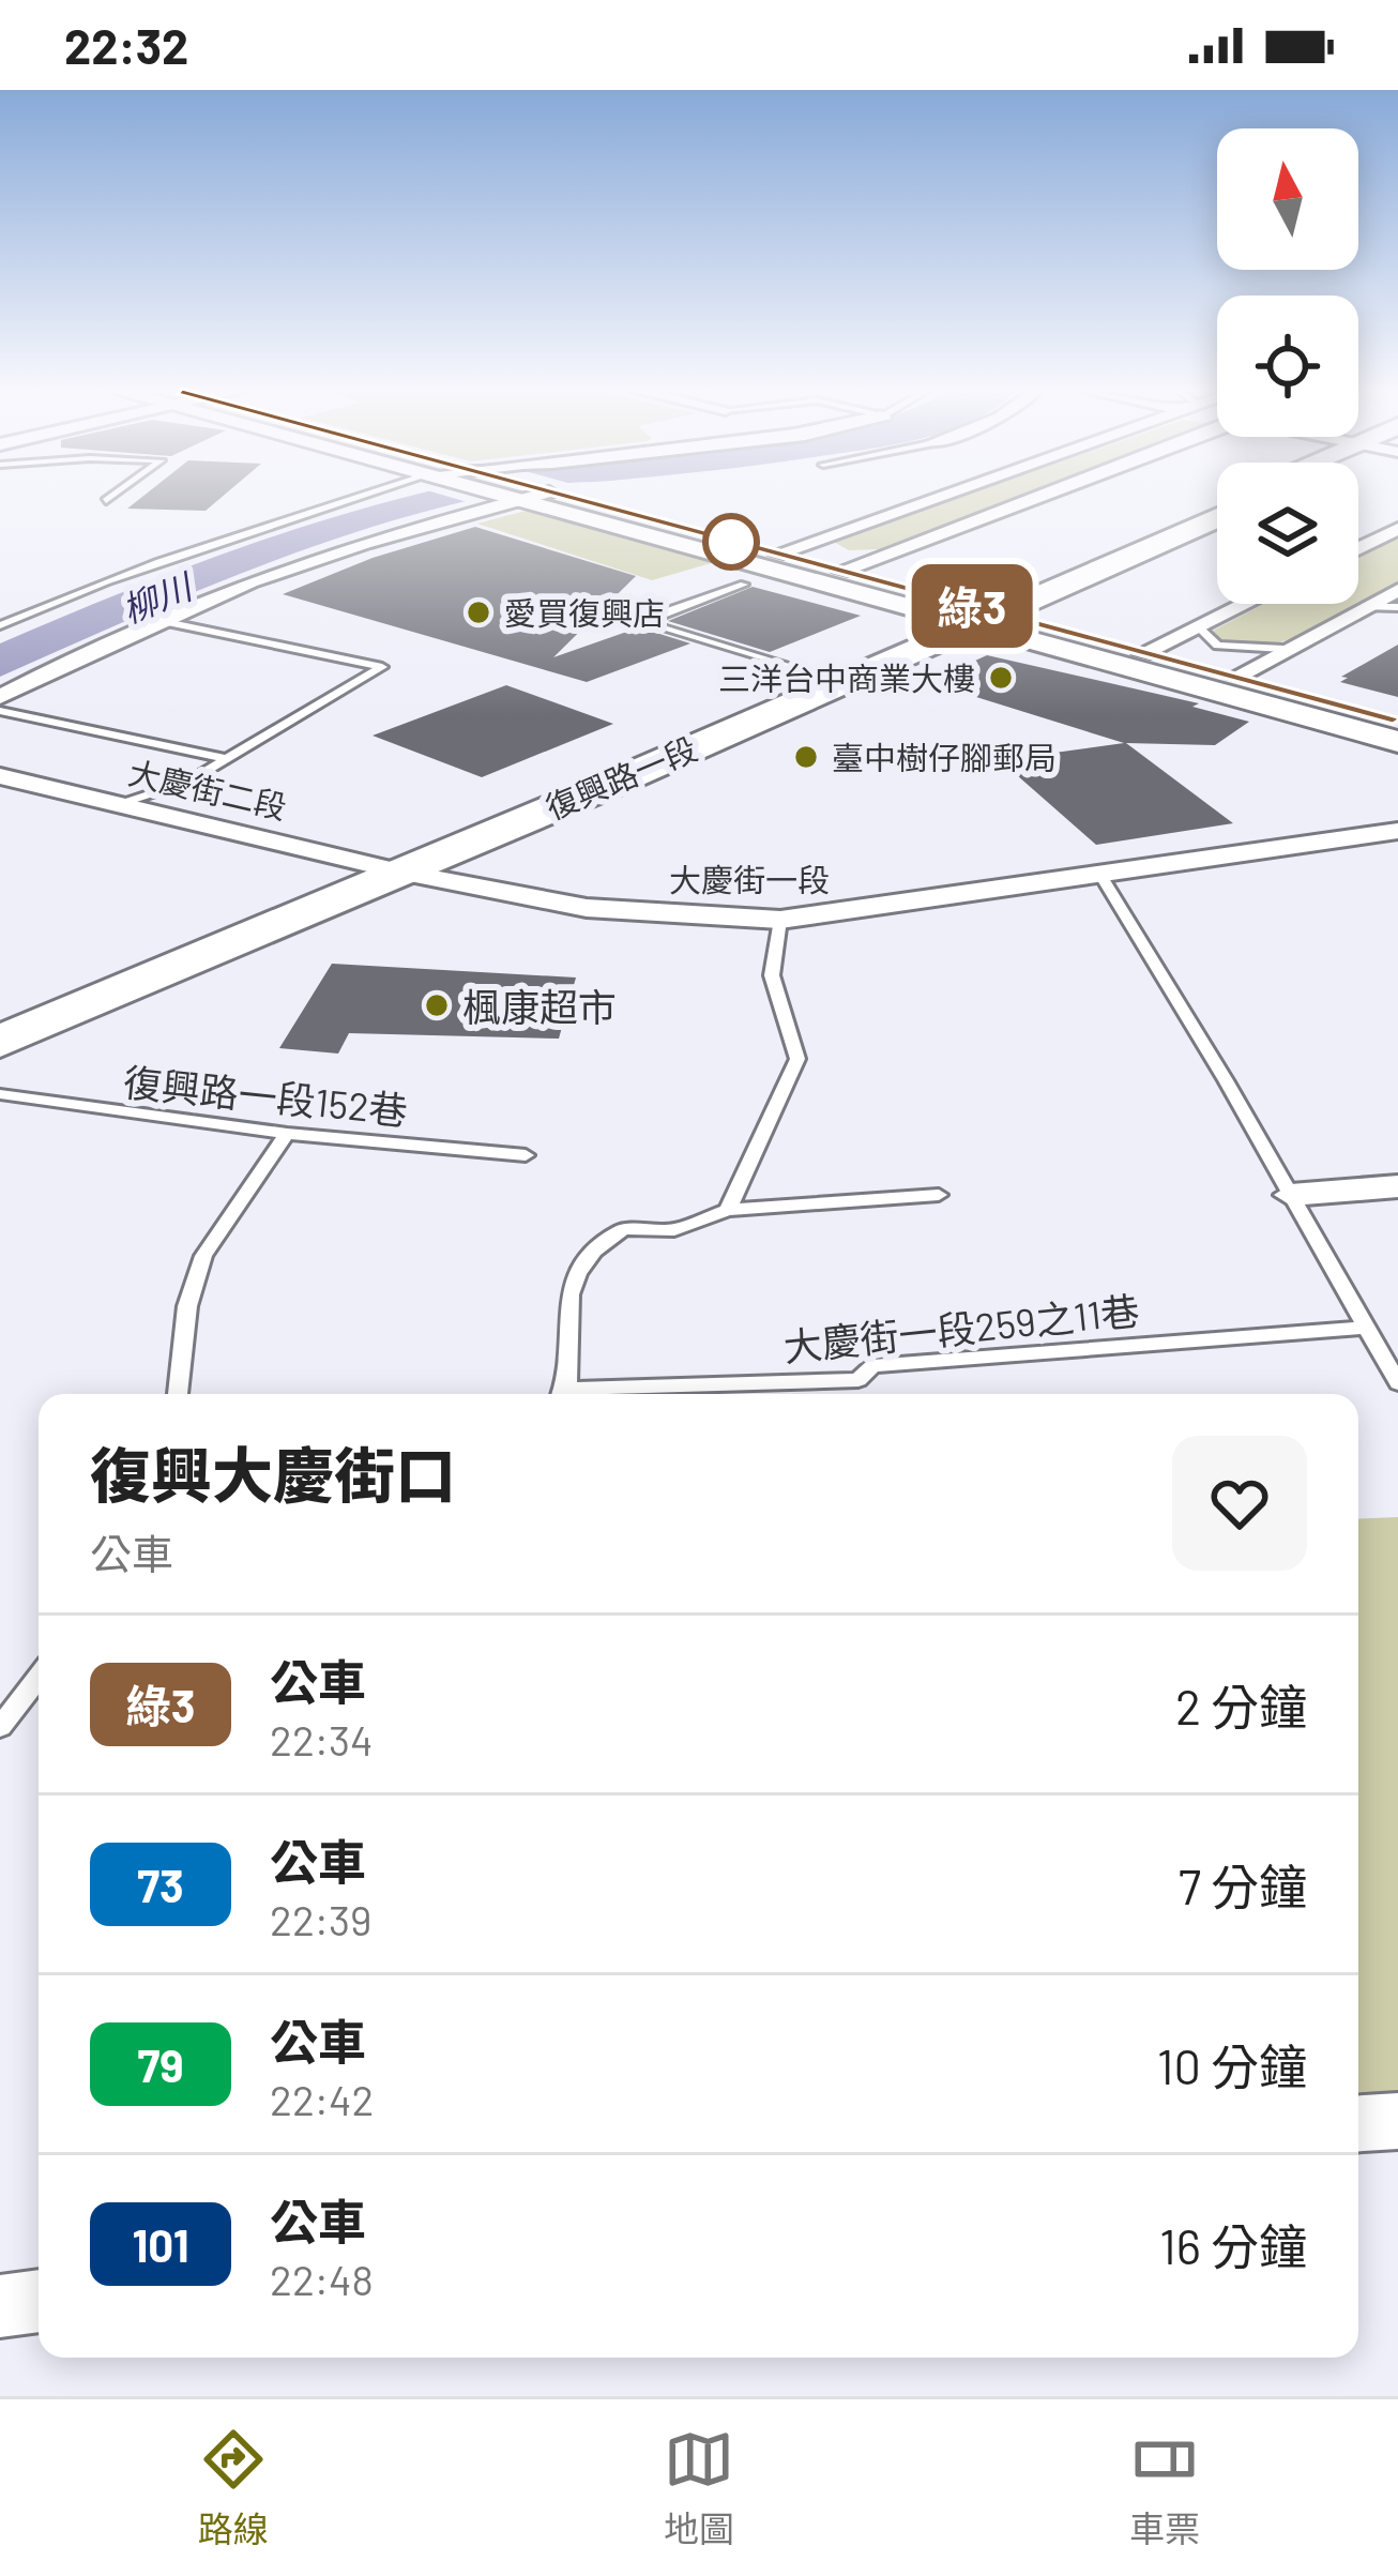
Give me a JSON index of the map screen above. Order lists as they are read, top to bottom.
{
  "streets": {
    "main road": ["復興路一段"],
    "street": ["大慶街二段", "大慶街一段"],
    "lane": ["復興路一段152巷", "大慶街一段259之11巷"]
  },
  "crossings": [
    ["復興路一段", "大慶街二段"],
    ["復興路一段", "大慶街一段"],
    ["大慶街二段", "大慶街一段"]
  ],
  "water": ["柳川"],
  "places": [
    "愛買復興店",
    "三洋台中商業大樓",
    "臺中樹仔腳郵局",
    "楓康超市"
  ],
  "lines": ["bus line 綠3"],
  "north": "top",
  "page": {
    "status": "22:32",
    "on_map": "綠3",
    "heading": ["復興大慶街口", "公車"],
    "list": [
      {
        "mark": "綠3",
        "name": "公車",
        "note": "22:34",
        "value": "2 分鐘"
      },
      {
        "mark": "73",
        "name": "公車",
        "note": "22:39",
        "value": "7 分鐘"
      },
      {
        "mark": "79",
        "name": "公車",
        "note": "22:42",
        "value": "10 分鐘"
      },
      {
        "mark": "101",
        "name": "公車",
        "note": "22:48",
        "value": "16 分鐘"
      }
    ],
    "tabs": ["路線", "地圖", "車票"]
  }
}
